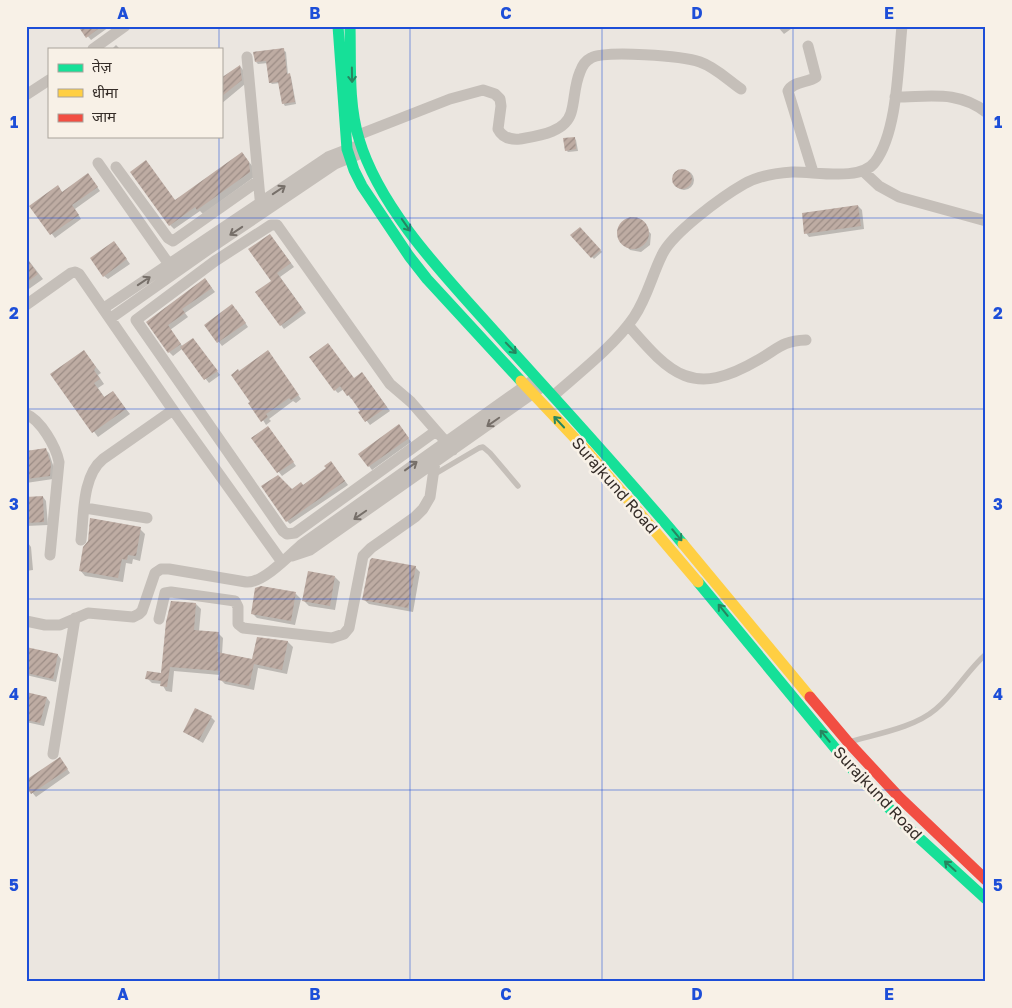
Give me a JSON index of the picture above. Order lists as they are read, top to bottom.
{
  "streets": {
    "main road": ["Surajkund Road"]
  },
  "legend": ["तेज़", "धीमा", "जाम"],
  "grid": {
    "columns": [
      "A",
      "B",
      "C",
      "D",
      "E"
    ],
    "rows": [
      "1",
      "2",
      "3",
      "4",
      "5"
    ]
  }
}
